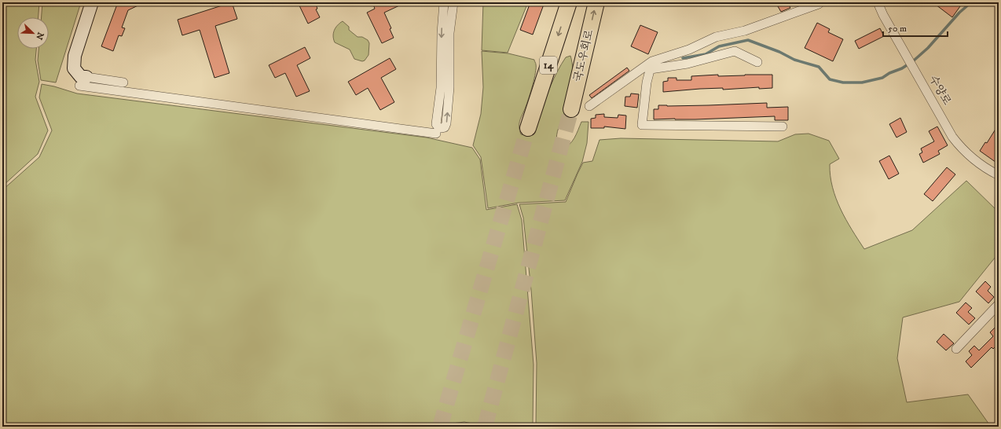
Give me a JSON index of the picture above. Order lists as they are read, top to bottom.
{
  "streets": {
    "highway": ["국도우회로", "14"],
    "street": ["수양로"]
  },
  "scale_bar": "50 m",
  "north": "bottom right"
}
